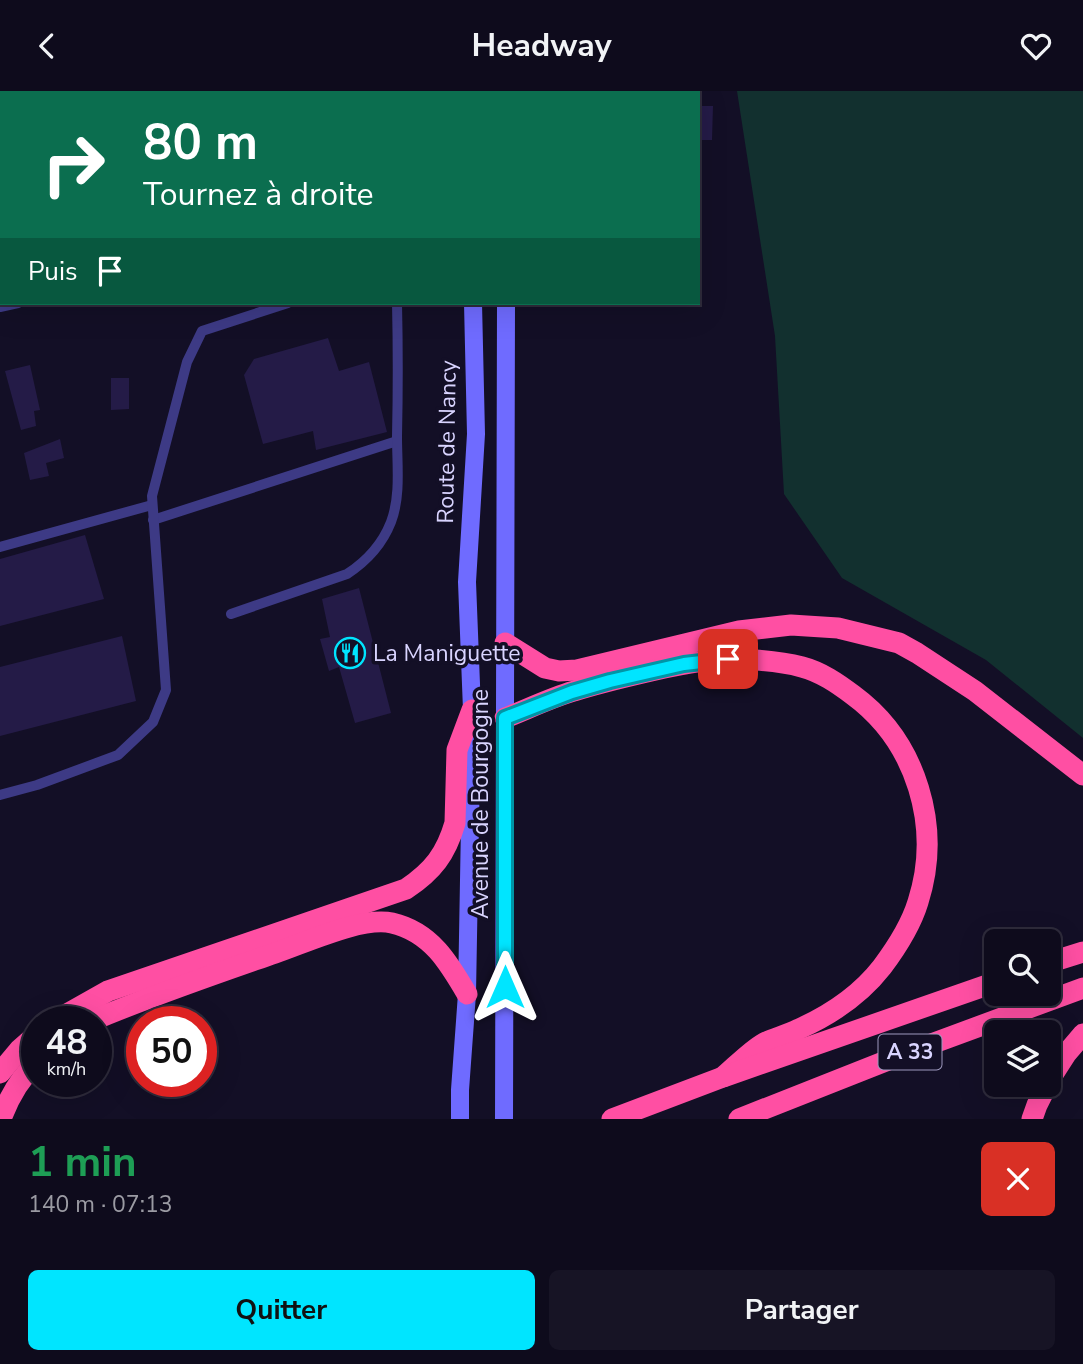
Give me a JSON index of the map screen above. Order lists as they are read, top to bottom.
{
  "streets": {
    "highway": ["A 33"],
    "main road": ["Route de Nancy", "Avenue de Bourgogne"]
  },
  "crossings": [
    ["Route de Nancy", "Avenue de Bourgogne"]
  ],
  "places": {
    "restaurant": ["La Maniguette"]
  },
  "page": {
    "header": "Headway",
    "turn": ["80 m", "Tournez à droite"],
    "then": "Puis",
    "speed": "48 km/h",
    "limit": "50",
    "heading": ["1 min", "140 m · 07:13"],
    "buttons": ["Quitter", "Partager"]
  }
}
